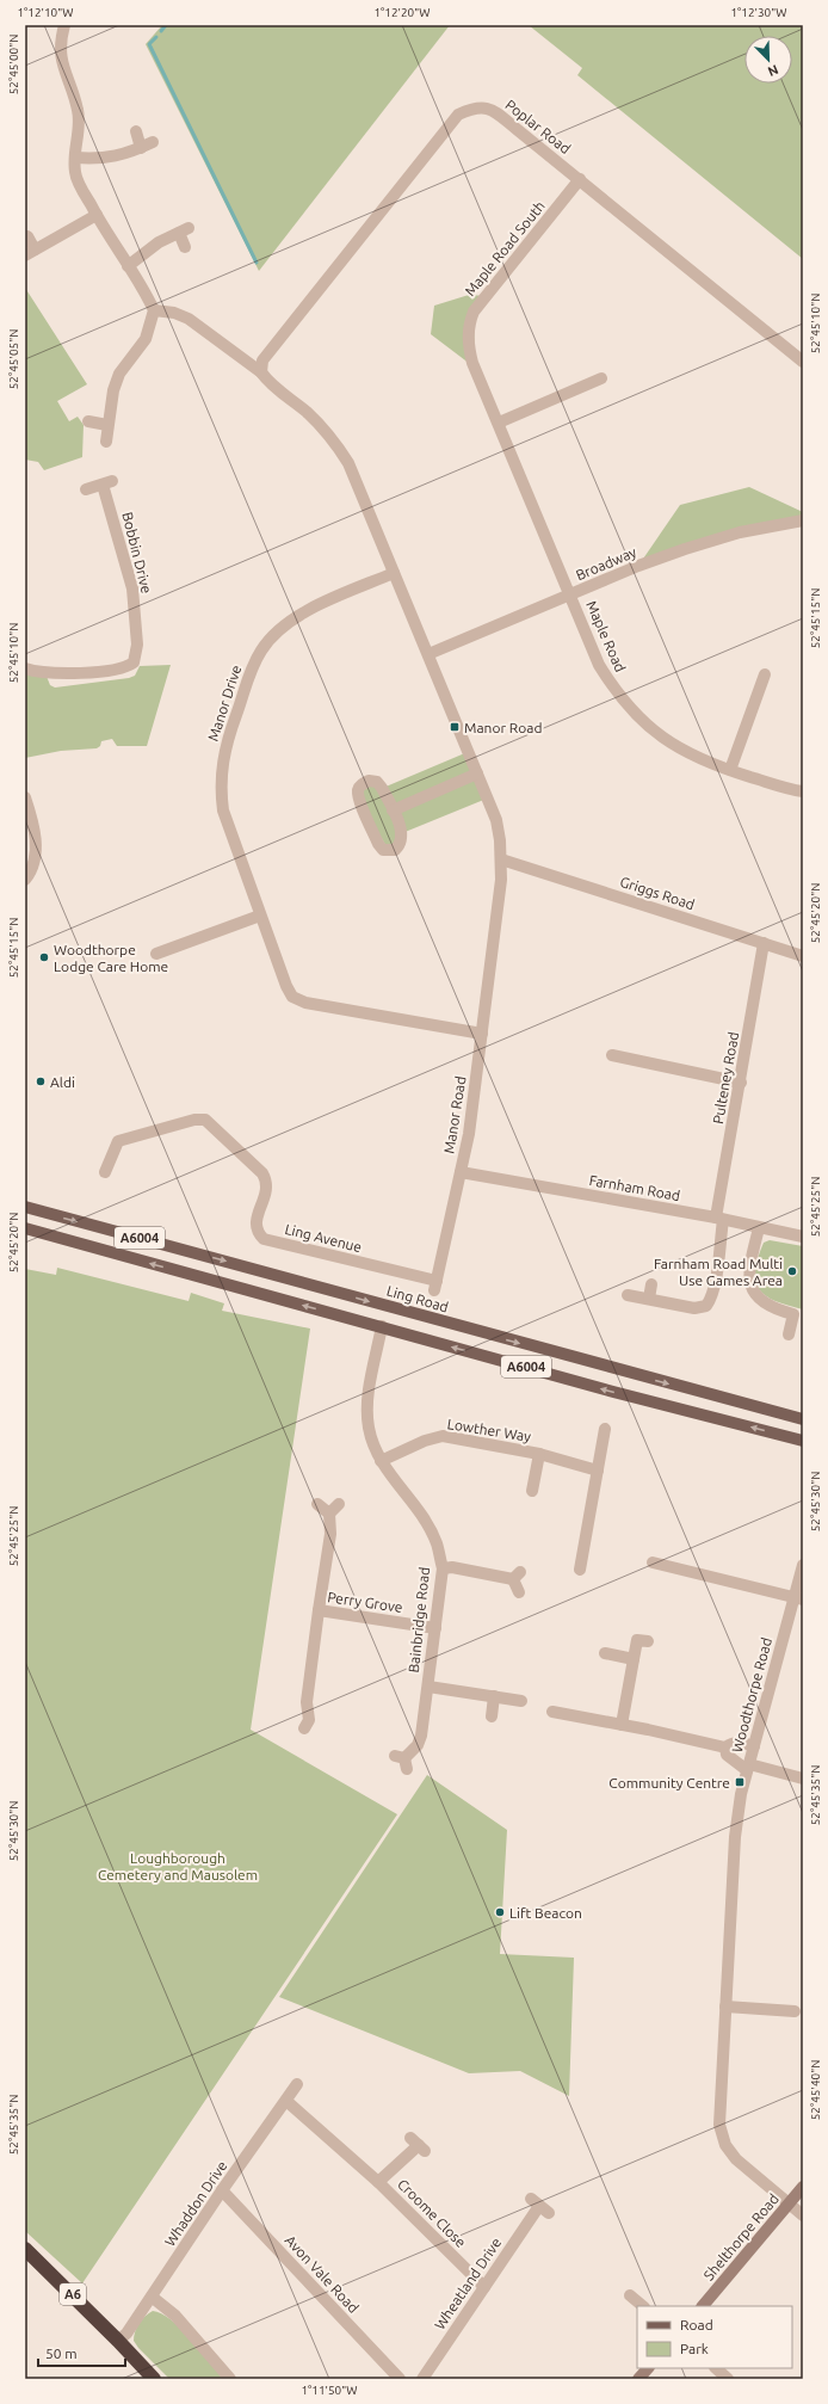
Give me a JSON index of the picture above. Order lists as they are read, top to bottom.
{
  "streets": {
    "highway": ["A6"],
    "main road": ["A6004", "Ling Road"],
    "street": [
      "Poplar Road",
      "Maple Road South",
      "Bobbin Drive",
      "Broadway",
      "Maple Road",
      "Manor Drive",
      "Griggs Road",
      "Pulteney Road",
      "Manor Road",
      "Farnham Road",
      "Ling Avenue",
      "Lowther Way",
      "Perry Grove",
      "Bainbridge Road",
      "Woodthorpe Road",
      "Whaddon Drive",
      "Croome Close",
      "Shelthorpe Road",
      "Avon Vale Road",
      "Wheatland Drive"
    ]
  },
  "crossings": [
    ["Poplar Road", "Maple Road South"],
    ["Poplar Road", "Manor Road"],
    ["Maple Road South", "Broadway"],
    ["Maple Road South", "Maple Road"],
    ["Broadway", "Maple Road"],
    ["Broadway", "Manor Road"],
    ["Manor Drive", "Manor Road"],
    ["Griggs Road", "Pulteney Road"],
    ["Griggs Road", "Manor Road"],
    ["Pulteney Road", "Farnham Road"],
    ["Manor Road", "Farnham Road"],
    ["Manor Road", "Ling Avenue"],
    ["A6004", "Bainbridge Road"],
    ["Lowther Way", "Bainbridge Road"],
    ["Perry Grove", "Bainbridge Road"],
    ["Woodthorpe Road", "Shelthorpe Road"],
    ["Whaddon Drive", "Croome Close"],
    ["Whaddon Drive", "Avon Vale Road"],
    ["Whaddon Drive", "A6"],
    ["Croome Close", "Wheatland Drive"]
  ],
  "parks": ["Loughborough Cemetery and Mausolem"],
  "places": {
    "transit": ["Manor Road", "Community Centre"],
    "other": [
      "Woodthorpe Lodge Care Home",
      "Aldi",
      "Farnham Road Multi Use Games Area",
      "Lift Beacon"
    ]
  },
  "legend": ["Road", "Park"],
  "scale_bar": "50 m",
  "north": "bottom right",
  "coordinates": [
    "1°12'10\"W",
    "1°12'20\"W",
    "1°12'30\"W",
    "52°45'00\"N",
    "52°45'10\"N",
    "52°45'05\"N",
    "52°45'15\"N",
    "52°45'20\"N",
    "52°45'25\"N",
    "52°45'30\"N",
    "52°45'35\"N",
    "52°45'40\"N",
    "1°11'50\"W"
  ]
}
